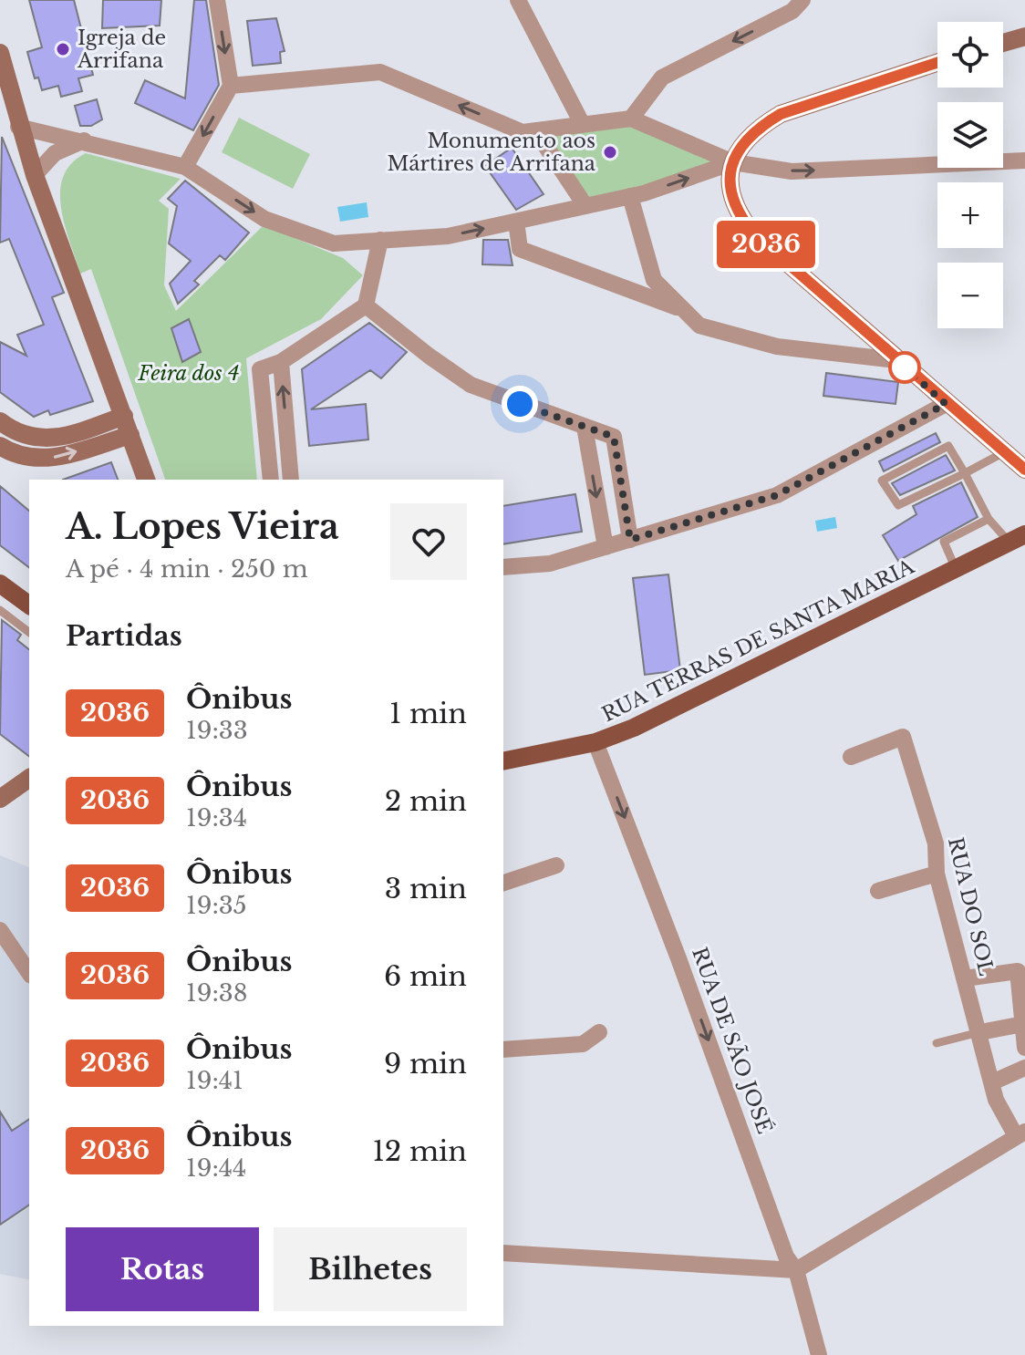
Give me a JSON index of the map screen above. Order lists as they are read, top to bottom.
{
  "streets": {
    "main road": ["RUA TERRAS DE SANTA MARIA"],
    "street": ["RUA DO SOL", "RUA DE SÃO JOSÉ"]
  },
  "crossings": [
    ["RUA TERRAS DE SANTA MARIA", "RUA DE SÃO JOSÉ"]
  ],
  "one_way": ["RUA DE SÃO JOSÉ"],
  "parks": ["Feira dos 4"],
  "places": ["Igreja de Arrifana", "Monumento aos Mártires de Arrifana"],
  "lines": ["bus line 2036"],
  "page": {
    "on_map": "2036",
    "map_buttons": ["+", "−"],
    "heading": [
      ["A. Lopes Vieira", "A pé · 4 min · 250 m"],
      "Partidas"
    ],
    "list": [
      {
        "mark": "2036",
        "name": "Ônibus",
        "note": "19:33",
        "value": "1 min"
      },
      {
        "mark": "2036",
        "name": "Ônibus",
        "note": "19:34",
        "value": "2 min"
      },
      {
        "mark": "2036",
        "name": "Ônibus",
        "note": "19:35",
        "value": "3 min"
      },
      {
        "mark": "2036",
        "name": "Ônibus",
        "note": "19:38",
        "value": "6 min"
      },
      {
        "mark": "2036",
        "name": "Ônibus",
        "note": "19:41",
        "value": "9 min"
      },
      {
        "mark": "2036",
        "name": "Ônibus",
        "note": "19:44",
        "value": "12 min"
      }
    ],
    "buttons": ["Rotas", "Bilhetes"]
  }
}
